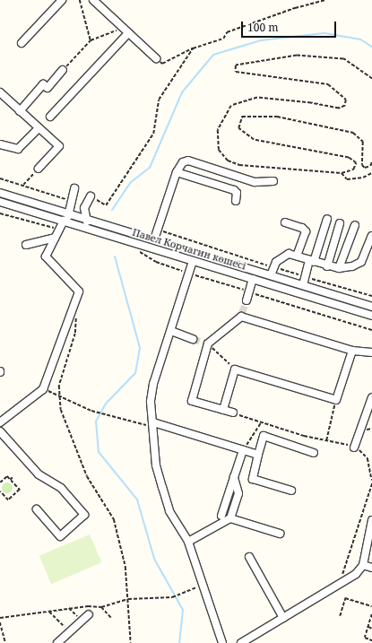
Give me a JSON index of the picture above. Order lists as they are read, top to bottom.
{
  "streets": {
    "street": ["Павел Корчагин көшесі"]
  },
  "scale_bar": "100 m"
}
